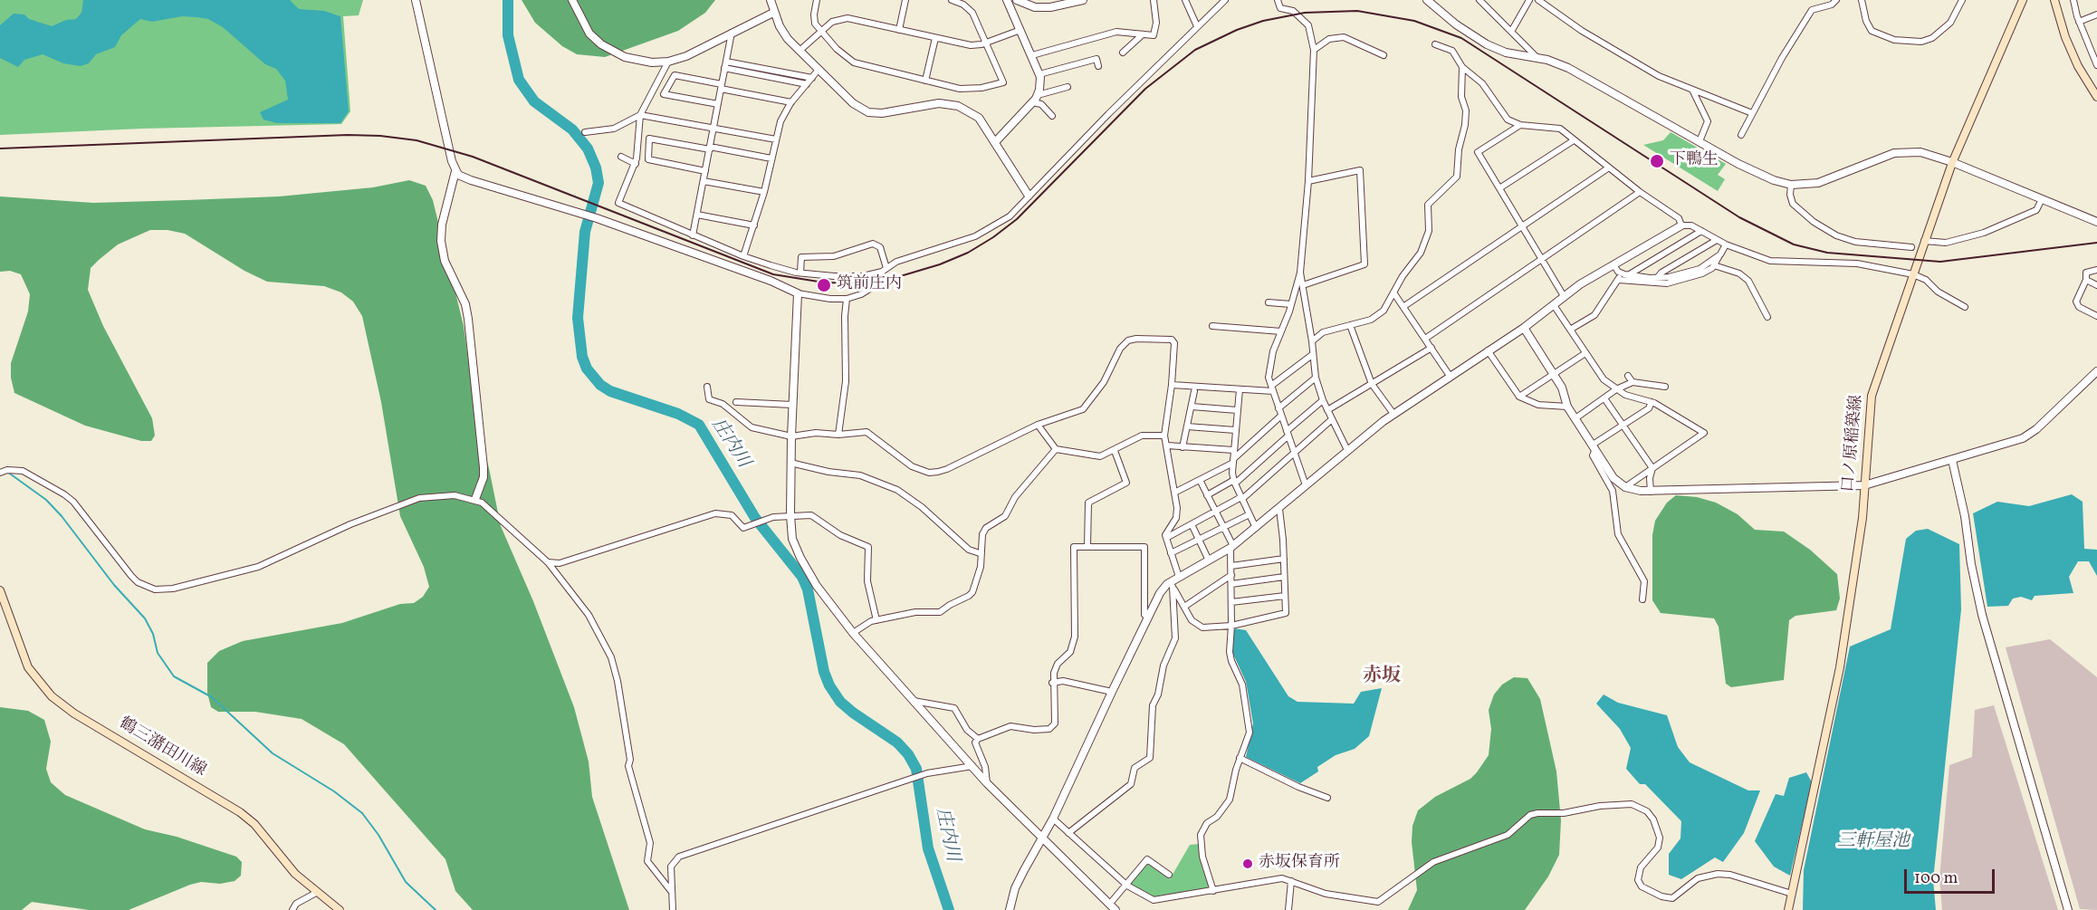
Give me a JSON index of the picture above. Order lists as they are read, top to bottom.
{
  "streets": {
    "main road": ["口ノ原稲築線", "鶴三潴田川線"]
  },
  "districts": ["赤坂"],
  "water": ["庄内川", "三軒屋池"],
  "places": ["下鴨生", "筑前庄内", "赤坂保育所"],
  "scale_bar": "100 m"
}
